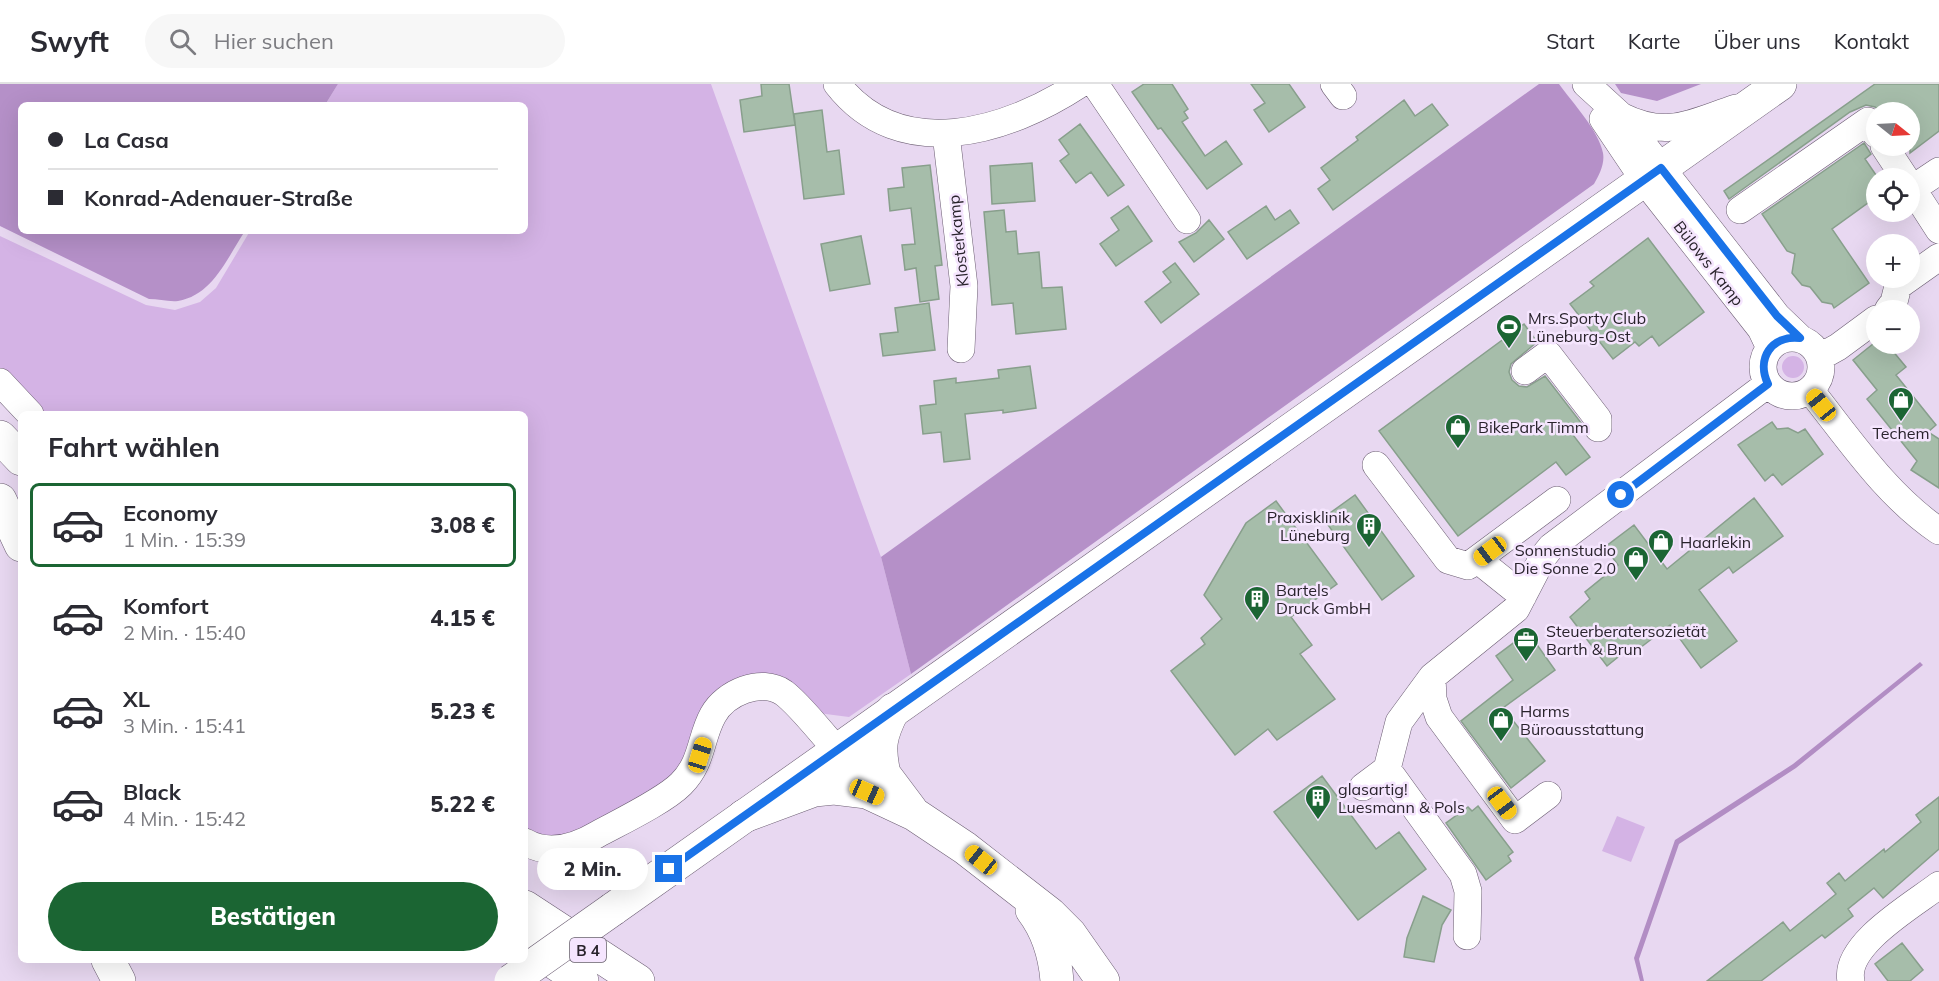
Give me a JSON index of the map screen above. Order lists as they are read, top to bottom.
{
  "streets": {
    "main road": ["B 4"],
    "street": ["Klosterkamp", "Bülows Kamp"]
  },
  "places": {
    "sports": ["Mrs.Sporty Club Lüneburg-Ost"],
    "shop": [
      "Techem",
      "BikePark Timm",
      "Haarlekin",
      "Sonnenstudio Die Sonne 2.0",
      "Harms Büroausstattung"
    ],
    "building": ["Praxisklinik Lüneburg", "Bartels Druck GmbH", "glasartig! Luesmann & Pols"],
    "office": ["Steuerberatersozietät Barth & Brun"]
  },
  "north": "right",
  "page": {
    "header": "Swyft",
    "search": "Hier suchen",
    "nav": [
      "Start",
      "Karte",
      "Über uns",
      "Kontakt"
    ],
    "map_buttons": ["+", "−"],
    "banner": ["La Casa", "Konrad-Adenauer-Straße"],
    "heading": "Fahrt wählen",
    "list": [
      {
        "name": "Economy",
        "note": "1 Min. · 15:39",
        "value": "3.08 €"
      },
      {
        "name": "Komfort",
        "note": "2 Min. · 15:40",
        "value": "4.15 €"
      },
      {
        "name": "XL",
        "note": "3 Min. · 15:41",
        "value": "5.23 €"
      },
      {
        "name": "Black",
        "note": "4 Min. · 15:42",
        "value": "5.22 €"
      }
    ],
    "bubble": "2 Min.",
    "buttons": "Bestätigen"
  }
}
